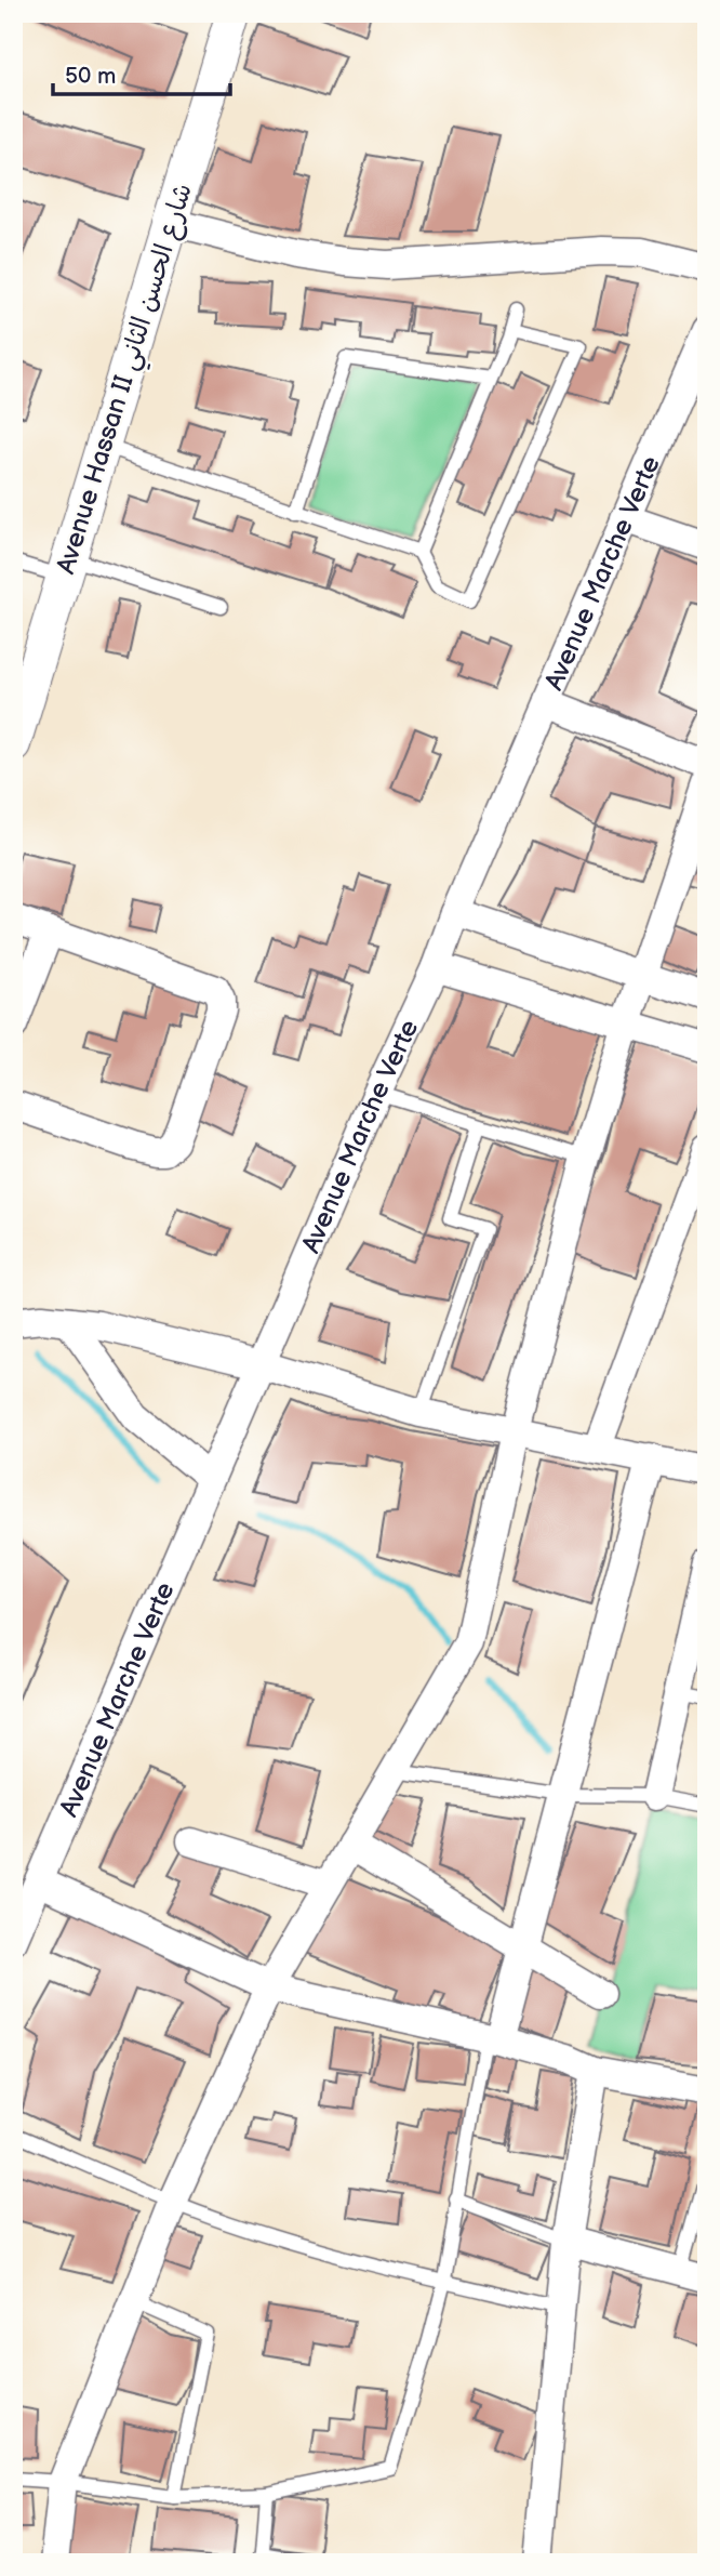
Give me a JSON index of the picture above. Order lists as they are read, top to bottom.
{
  "streets": {
    "street": ["Avenue Hassan II شارع الحسن الثاني", "Avenue Marche Verte"]
  },
  "scale_bar": "50 m"
}
